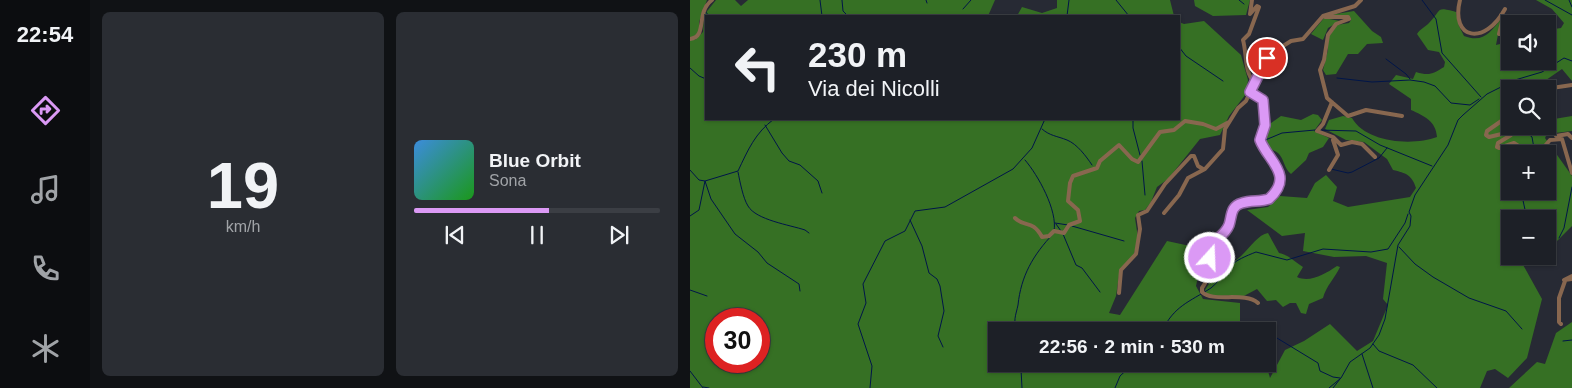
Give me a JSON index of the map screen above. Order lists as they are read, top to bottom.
{
  "page": {
    "tabs": "22:54",
    "tile": ["19", "km/h"],
    "map_buttons": ["+", "−"],
    "turn": ["230 m", "Via dei Nicolli"],
    "song": ["Blue Orbit", "Sona"],
    "limit": "30",
    "trip": "22:56 · 2 min · 530 m"
  }
}
